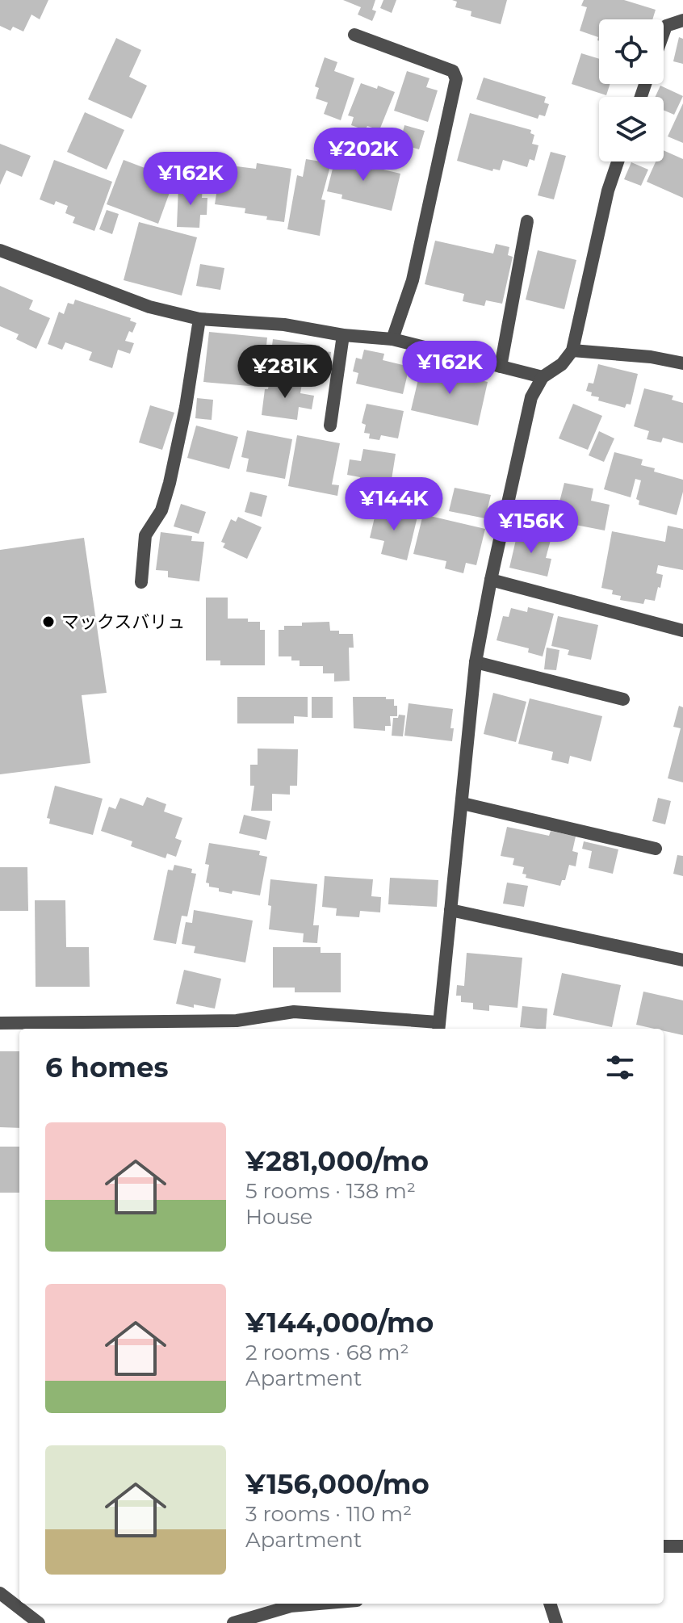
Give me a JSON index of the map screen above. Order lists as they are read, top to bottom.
{
  "places": ["マックスバリュ"],
  "page": {
    "price": [
      "¥202K",
      "¥162K",
      "¥162K",
      "¥281K",
      "¥144K",
      "¥156K"
    ],
    "heading": "6 homes",
    "list": [
      {
        "name": "¥281,000/mo",
        "note": "5 rooms · 138 m² · House"
      },
      {
        "name": "¥144,000/mo",
        "note": "2 rooms · 68 m² · Apartment"
      },
      {
        "name": "¥156,000/mo",
        "note": "3 rooms · 110 m² · Apartment"
      }
    ]
  }
}
